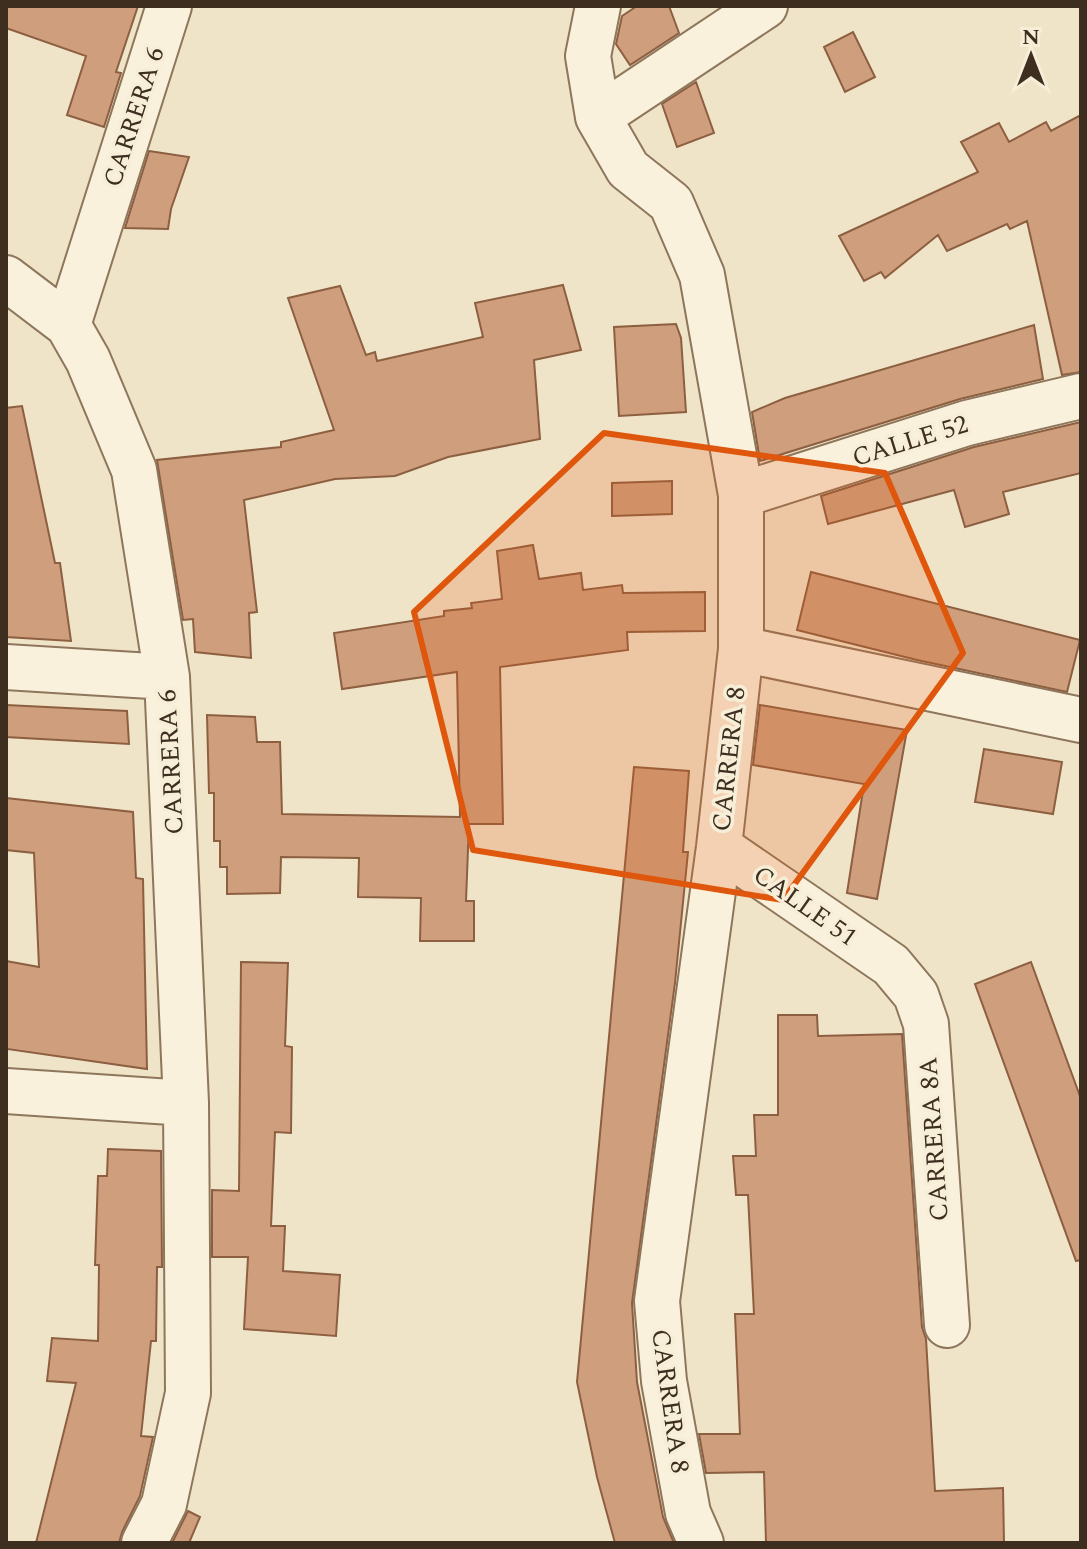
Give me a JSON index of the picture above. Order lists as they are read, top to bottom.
{
  "streets": {
    "street": [
      "CARRERA 6",
      "CALLE 52",
      "CARRERA 8",
      "CALLE 51",
      "CARRERA 8A"
    ]
  },
  "crossings": [
    ["CALLE 52", "CARRERA 8"],
    ["CARRERA 8", "CALLE 51"],
    ["CALLE 51", "CARRERA 8A"]
  ],
  "north": "top"
}
